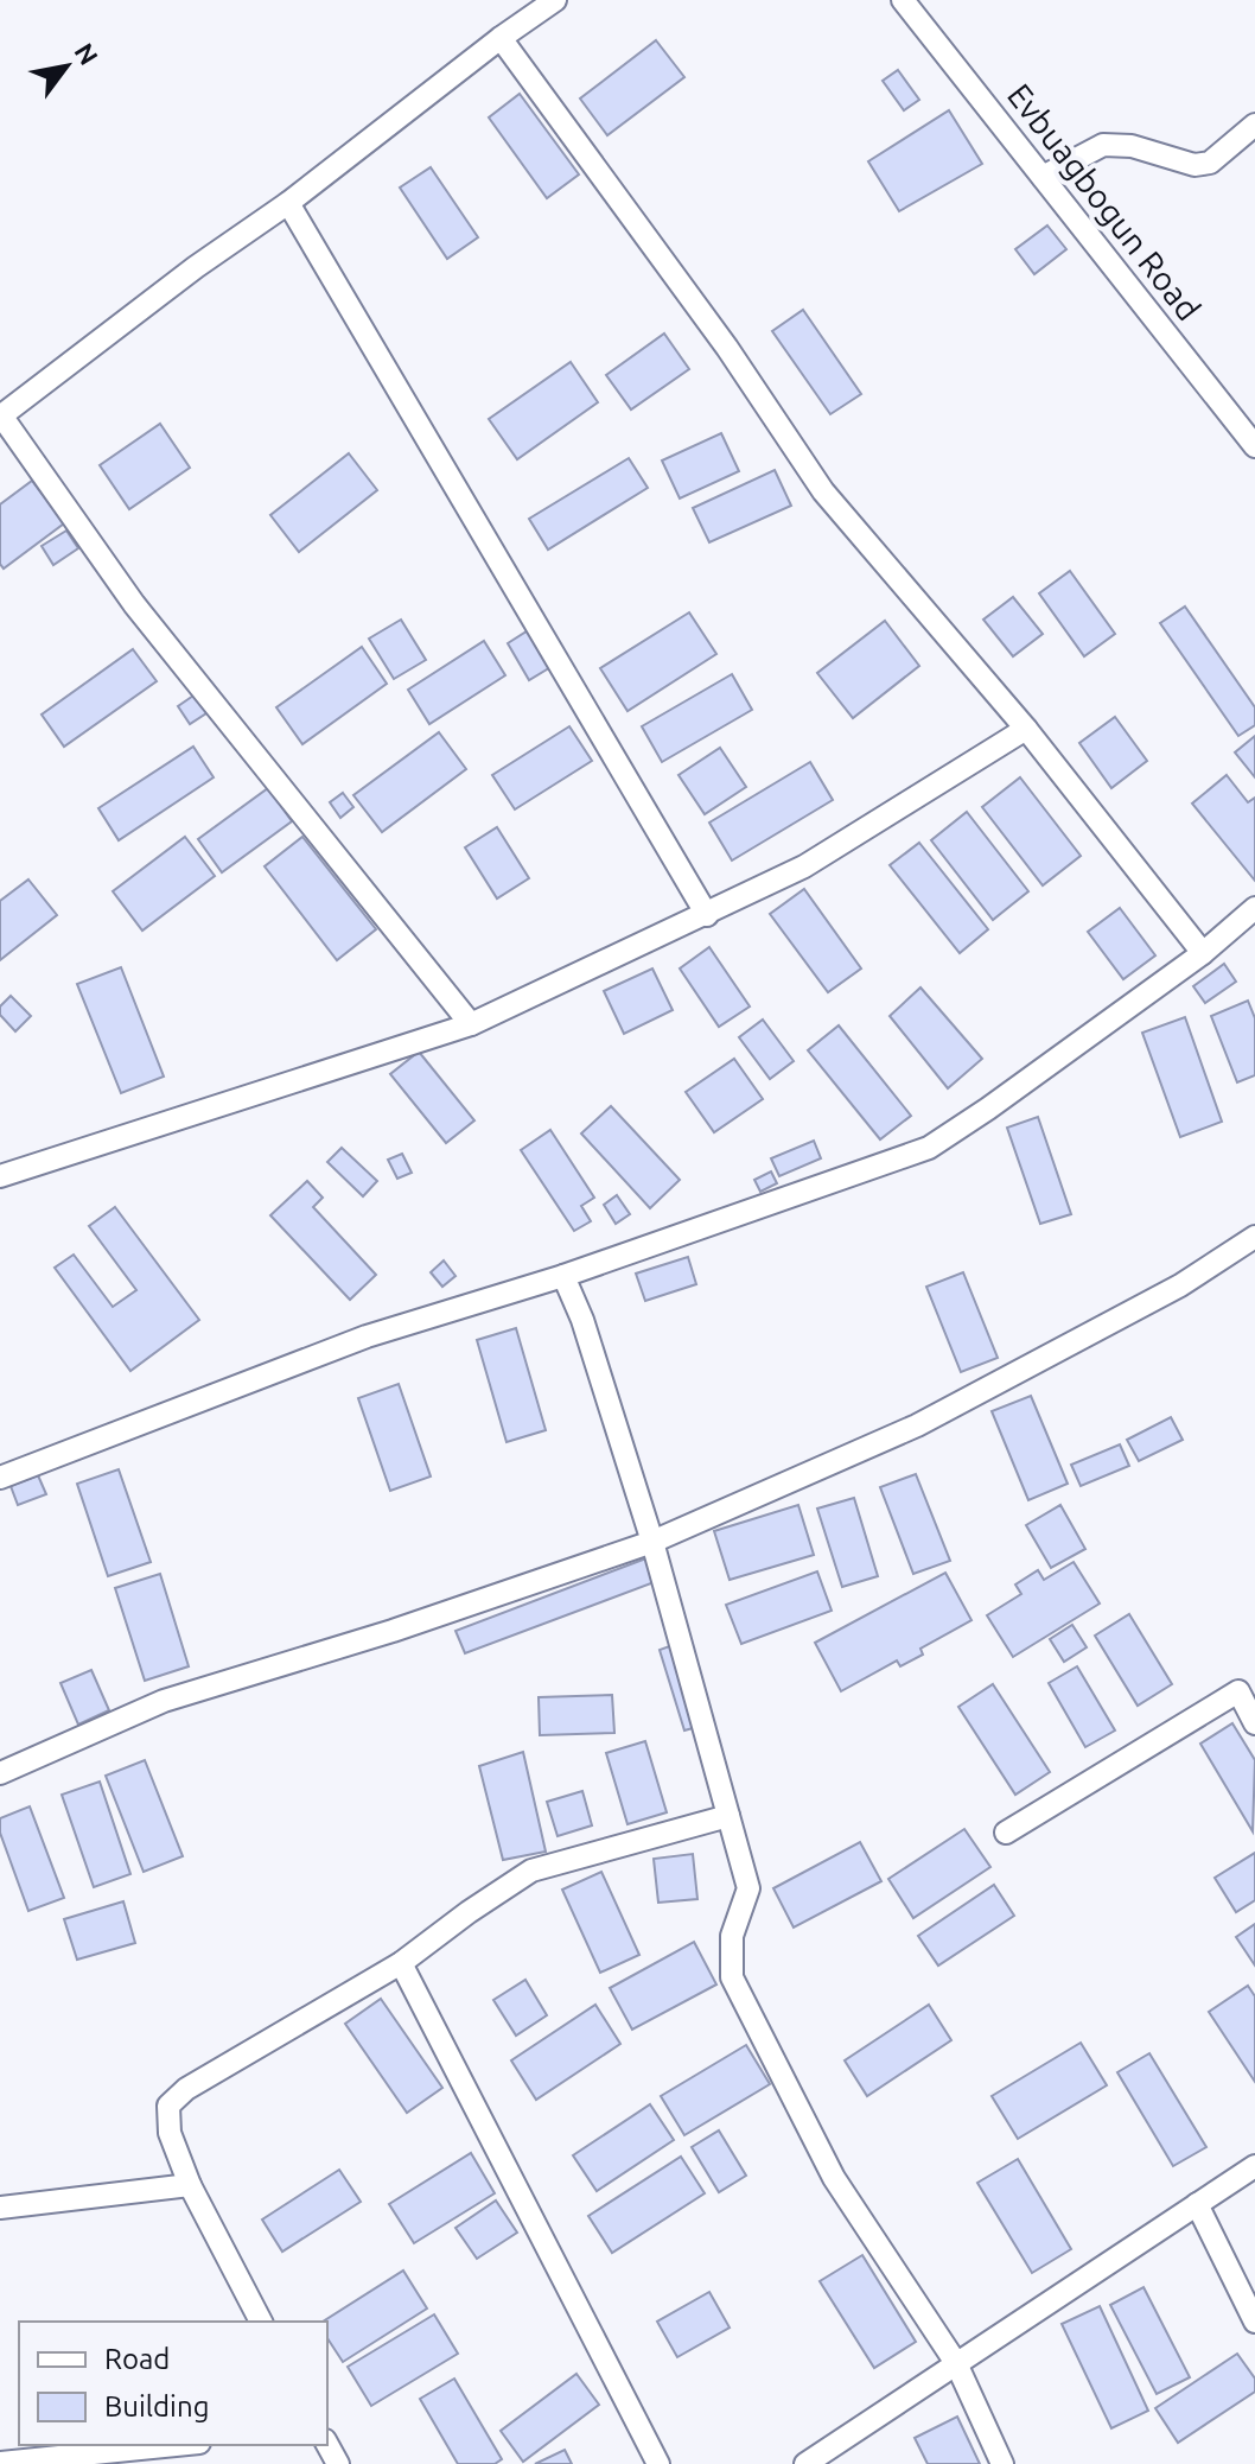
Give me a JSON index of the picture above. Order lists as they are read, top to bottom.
{
  "streets": {
    "street": ["Evbuagbogun Road"]
  },
  "legend": ["Road", "Building"],
  "north": "top right"
}
